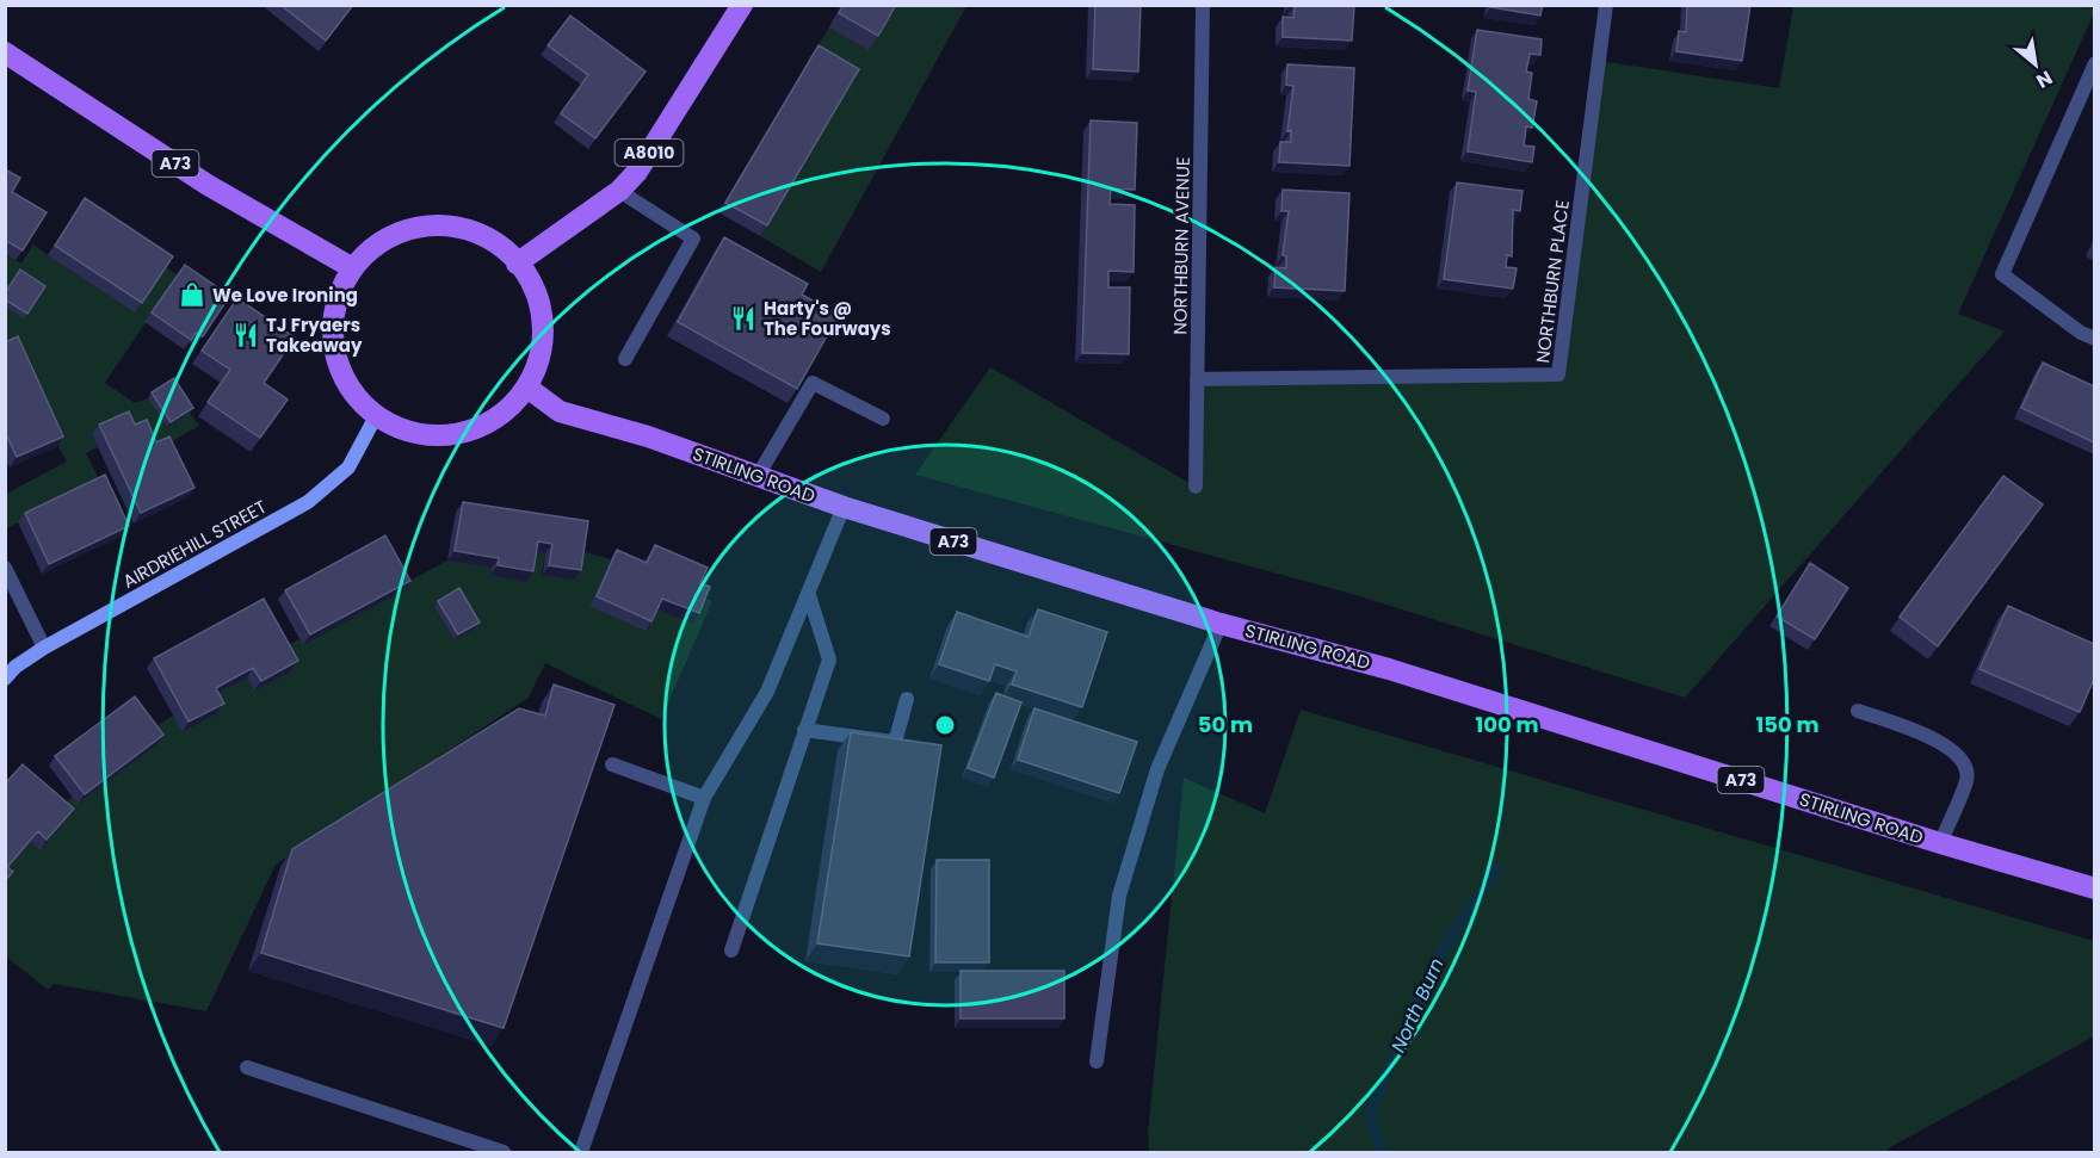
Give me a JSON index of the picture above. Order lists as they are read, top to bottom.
{
  "streets": {
    "main road": [
      "A8010",
      "A73",
      "STIRLING ROAD",
      "AIRDRIEHILL STREET"
    ],
    "street": ["NORTHBURN AVENUE", "NORTHBURN PLACE"]
  },
  "crossings": [
    ["A8010", "A73"],
    ["A8010", "STIRLING ROAD"],
    ["A8010", "AIRDRIEHILL STREET"],
    ["A73", "STIRLING ROAD"],
    ["A73", "AIRDRIEHILL STREET"],
    ["NORTHBURN AVENUE", "NORTHBURN PLACE"],
    ["STIRLING ROAD", "AIRDRIEHILL STREET"]
  ],
  "water": ["North Burn"],
  "places": {
    "shop": ["We Love Ironing"],
    "restaurant": ["Harty's @ The Fourways", "TJ Fryaers Takeaway"]
  },
  "north": "bottom right",
  "rings": ["50 m", "100 m", "150 m"]
}
